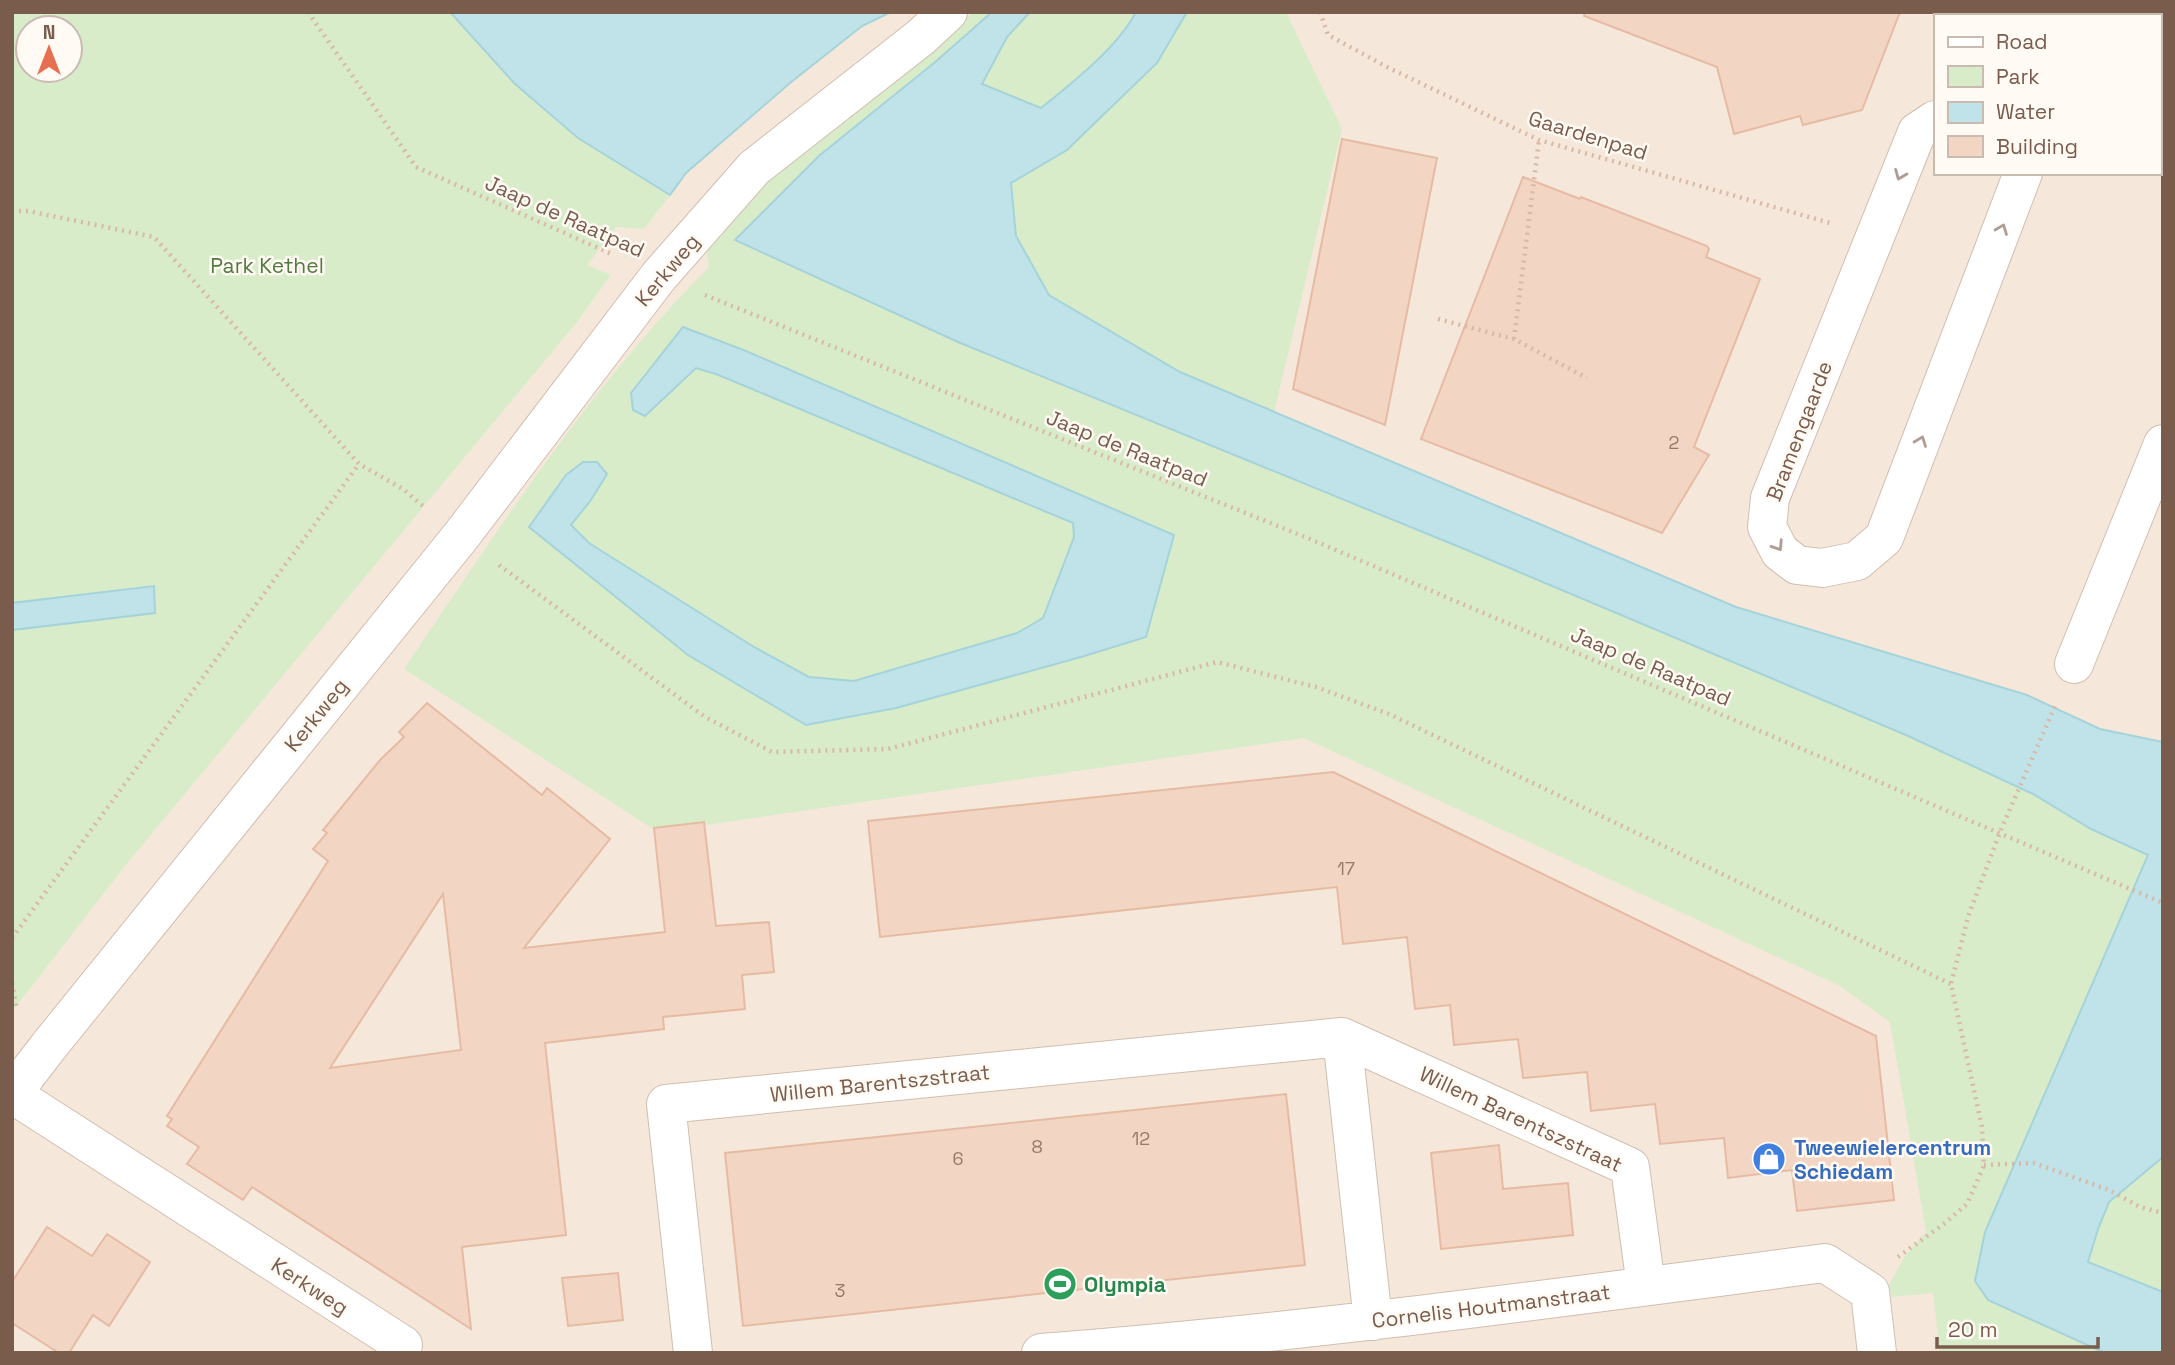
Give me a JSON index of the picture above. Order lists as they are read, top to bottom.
{
  "streets": {
    "street": [
      "Kerkweg",
      "Bramengaarde",
      "Willem Barentszstraat",
      "Cornelis Houtmanstraat"
    ],
    "path": ["Gaardenpad", "Jaap de Raatpad"]
  },
  "crossings": [
    ["Gaardenpad", "Bramengaarde"],
    ["Jaap de Raatpad", "Kerkweg"],
    ["Willem Barentszstraat", "Cornelis Houtmanstraat"]
  ],
  "parks": ["Park Kethel"],
  "places": {
    "shop": ["Tweewielercentrum Schiedam"],
    "sports": ["Olympia"]
  },
  "house_numbers": [
    "2",
    "17",
    "12",
    "8",
    "6",
    "3"
  ],
  "legend": [
    "Road",
    "Park",
    "Water",
    "Building"
  ],
  "scale_bar": "20 m",
  "north": "top"
}
